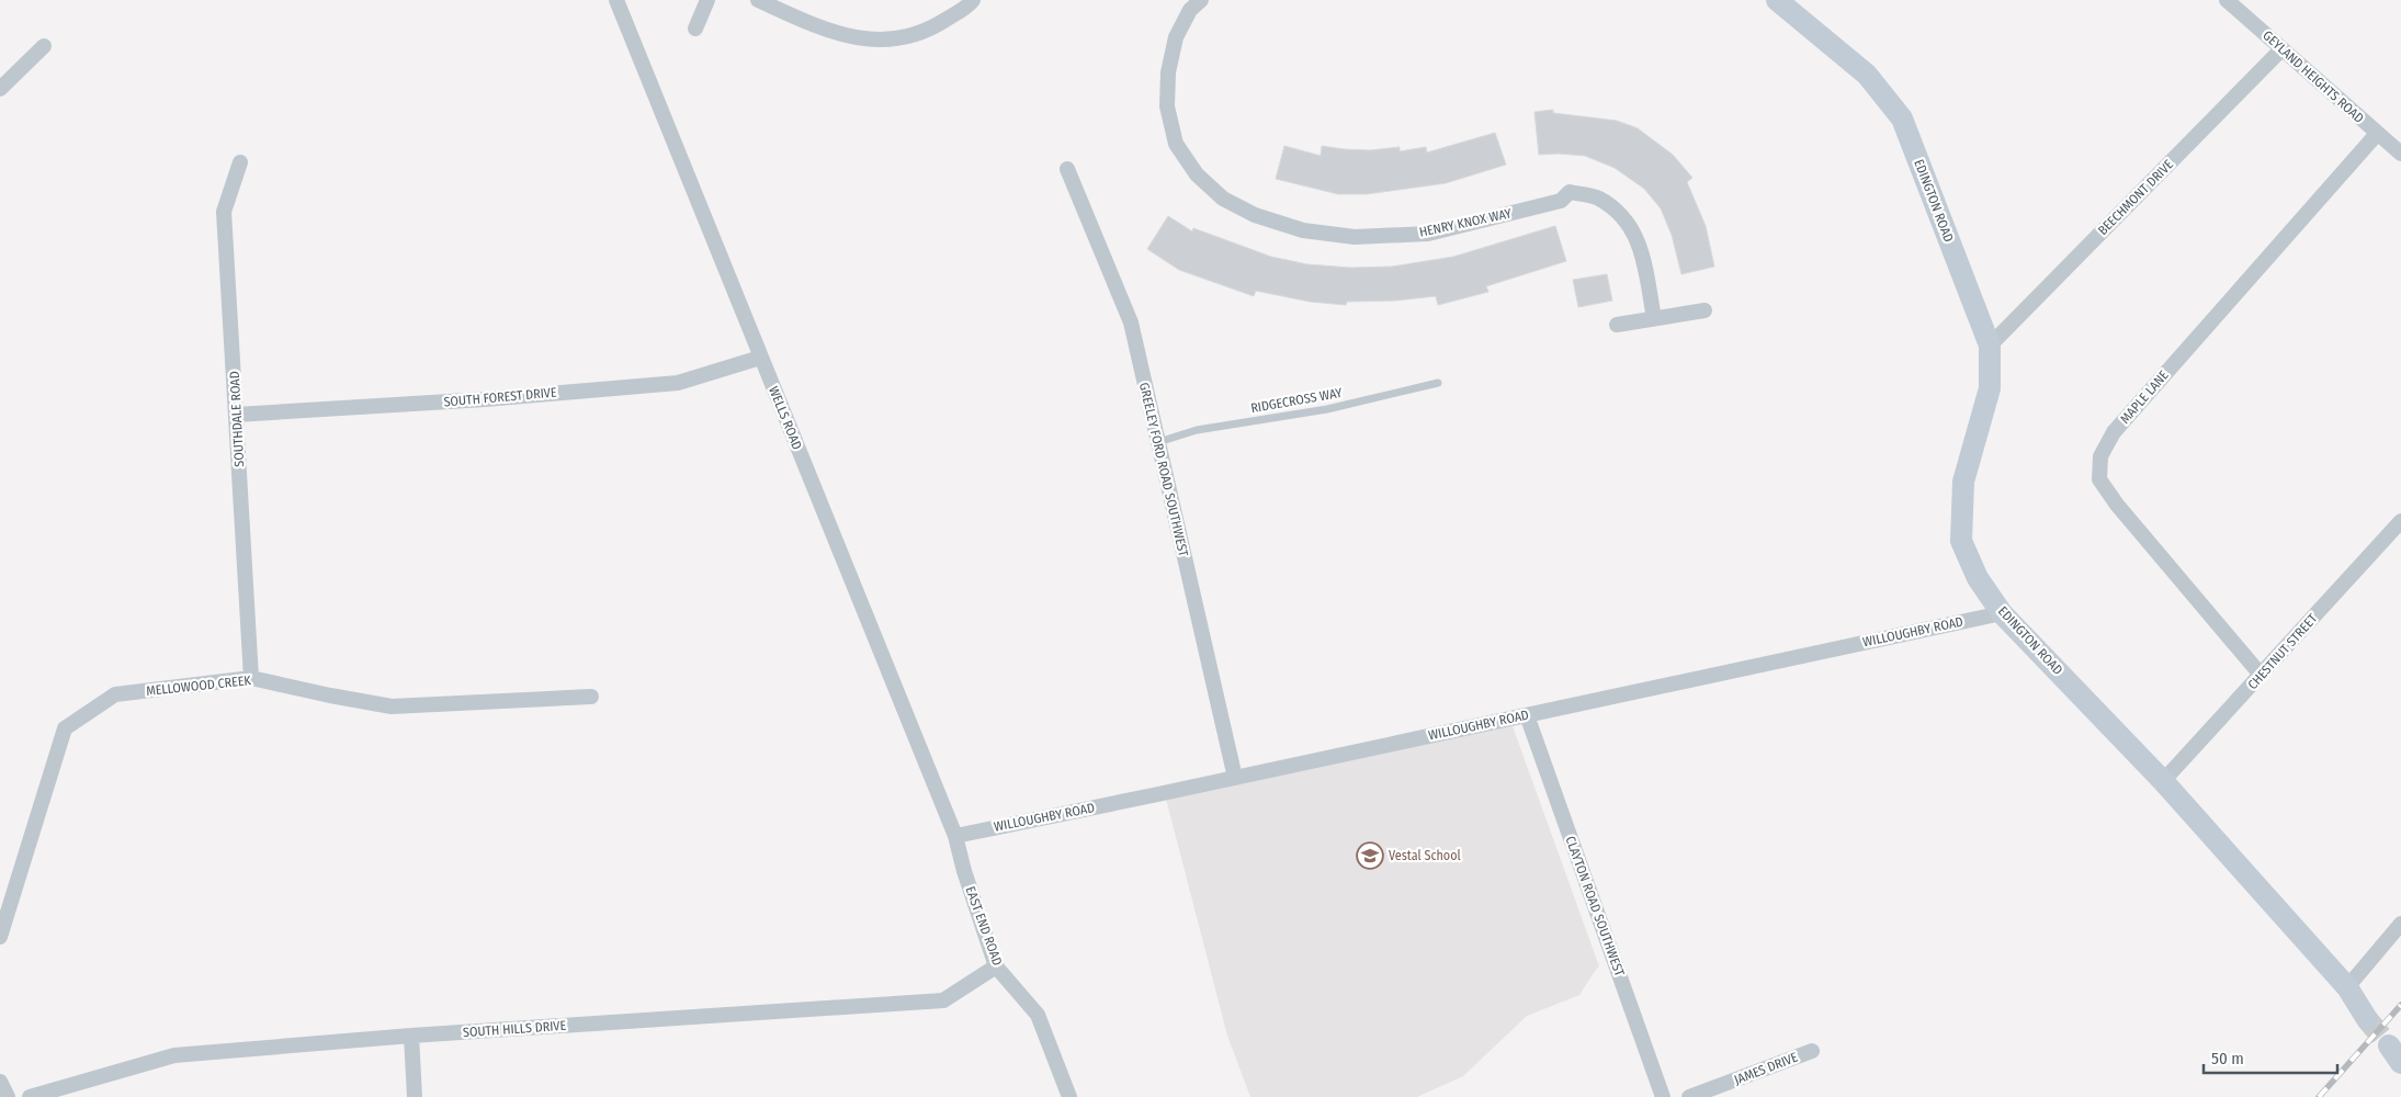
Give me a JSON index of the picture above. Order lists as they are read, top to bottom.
{
  "streets": {
    "street": [
      "GEYLAND HEIGHTS ROAD",
      "BEECHMONT DRIVE",
      "EDINGTON ROAD",
      "HENRY KNOX WAY",
      "SOUTH FOREST DRIVE",
      "MAPLE LANE",
      "WELLS ROAD",
      "SOUTHDALE ROAD",
      "GREELEY FORD ROAD SOUTHWEST",
      "WILLOUGHBY ROAD",
      "CHESTNUT STREET",
      "MELLOWOOD CREEK",
      "CLAYTON ROAD SOUTHWEST",
      "EAST END ROAD",
      "SOUTH HILLS DRIVE",
      "JAMES DRIVE"
    ],
    "lane": ["RIDGECROSS WAY"]
  },
  "crossings": [
    ["GEYLAND HEIGHTS ROAD", "BEECHMONT DRIVE"],
    ["GEYLAND HEIGHTS ROAD", "MAPLE LANE"],
    ["BEECHMONT DRIVE", "EDINGTON ROAD"],
    ["EDINGTON ROAD", "WILLOUGHBY ROAD"],
    ["EDINGTON ROAD", "CHESTNUT STREET"],
    ["SOUTH FOREST DRIVE", "WELLS ROAD"],
    ["SOUTH FOREST DRIVE", "SOUTHDALE ROAD"],
    ["MAPLE LANE", "CHESTNUT STREET"],
    ["RIDGECROSS WAY", "GREELEY FORD ROAD SOUTHWEST"],
    ["WELLS ROAD", "WILLOUGHBY ROAD"],
    ["WELLS ROAD", "EAST END ROAD"],
    ["SOUTHDALE ROAD", "MELLOWOOD CREEK"],
    ["GREELEY FORD ROAD SOUTHWEST", "WILLOUGHBY ROAD"],
    ["WILLOUGHBY ROAD", "CLAYTON ROAD SOUTHWEST"],
    ["WILLOUGHBY ROAD", "EAST END ROAD"],
    ["EAST END ROAD", "SOUTH HILLS DRIVE"]
  ],
  "places": {
    "school or university": ["Vestal School"]
  },
  "scale_bar": "50 m"
}
